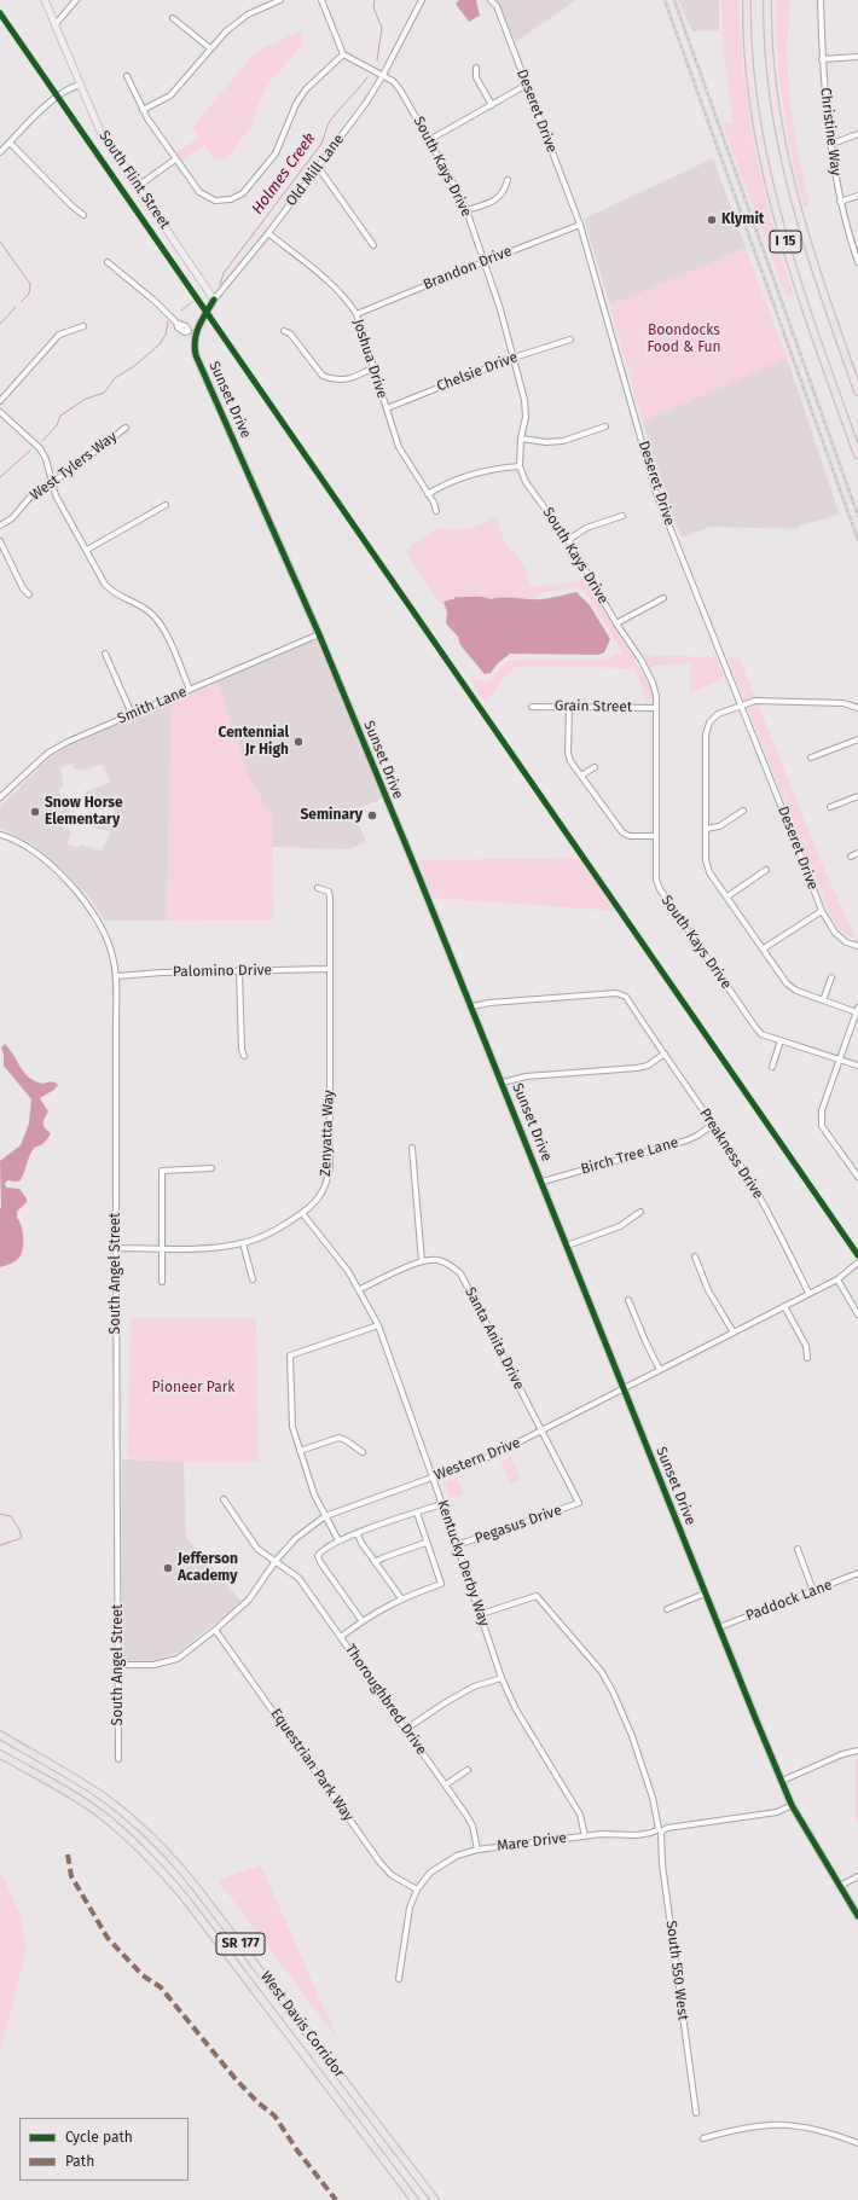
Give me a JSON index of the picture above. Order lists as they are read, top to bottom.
{
  "streets": {
    "highway": ["I 15", "SR 177", "West Davis Corridor"],
    "main road": ["Old Mill Lane", "South Flint Street", "Sunset Drive"],
    "street": [
      "Deseret Drive",
      "Christine Way",
      "South Kays Drive",
      "Brandon Drive",
      "Joshua Drive",
      "Chelsie Drive",
      "West Tylers Way",
      "Smith Lane",
      "Grain Street",
      "Palomino Drive",
      "Zenyatta Way",
      "Preakness Drive",
      "Birch Tree Lane",
      "South Angel Street",
      "Santa Anita Drive",
      "Western Drive",
      "Pegasus Drive",
      "Kentucky Derby Way",
      "Paddock Lane",
      "Thoroughbred Drive",
      "Equestrian Park Way",
      "Mare Drive",
      "South 550 West"
    ]
  },
  "crossings": [
    ["Deseret Drive", "Brandon Drive"],
    ["South Kays Drive", "Old Mill Lane"],
    ["South Kays Drive", "Brandon Drive"],
    ["South Kays Drive", "Chelsie Drive"],
    ["South Kays Drive", "Grain Street"],
    ["Old Mill Lane", "South Flint Street"],
    ["Old Mill Lane", "Joshua Drive"],
    ["Old Mill Lane", "Sunset Drive"],
    ["Brandon Drive", "Joshua Drive"],
    ["Joshua Drive", "Chelsie Drive"],
    ["Sunset Drive", "Smith Lane"],
    ["Sunset Drive", "Preakness Drive"],
    ["Sunset Drive", "Birch Tree Lane"],
    ["Sunset Drive", "Western Drive"],
    ["Sunset Drive", "Paddock Lane"],
    ["Sunset Drive", "Mare Drive"],
    ["Palomino Drive", "Zenyatta Way"],
    ["Palomino Drive", "South Angel Street"],
    ["Zenyatta Way", "South Angel Street"],
    ["Zenyatta Way", "Kentucky Derby Way"],
    ["Preakness Drive", "Birch Tree Lane"],
    ["Preakness Drive", "Western Drive"],
    ["South Angel Street", "Western Drive"],
    ["Santa Anita Drive", "Western Drive"],
    ["Santa Anita Drive", "Pegasus Drive"],
    ["Santa Anita Drive", "Kentucky Derby Way"],
    ["Western Drive", "Kentucky Derby Way"],
    ["Western Drive", "Thoroughbred Drive"],
    ["Western Drive", "Equestrian Park Way"],
    ["Pegasus Drive", "Kentucky Derby Way"],
    ["Kentucky Derby Way", "Mare Drive"],
    ["Kentucky Derby Way", "South 550 West"],
    ["Thoroughbred Drive", "Mare Drive"],
    ["Equestrian Park Way", "Mare Drive"],
    ["Mare Drive", "South 550 West"]
  ],
  "water": ["Holmes Creek"],
  "parks": ["Boondocks Food & Fun", "Pioneer Park"],
  "places": [
    "Klymit",
    "Centennial Jr High",
    "Snow Horse Elementary",
    "Seminary",
    "Jefferson Academy"
  ],
  "legend": ["Cycle path", "Path"]
}
